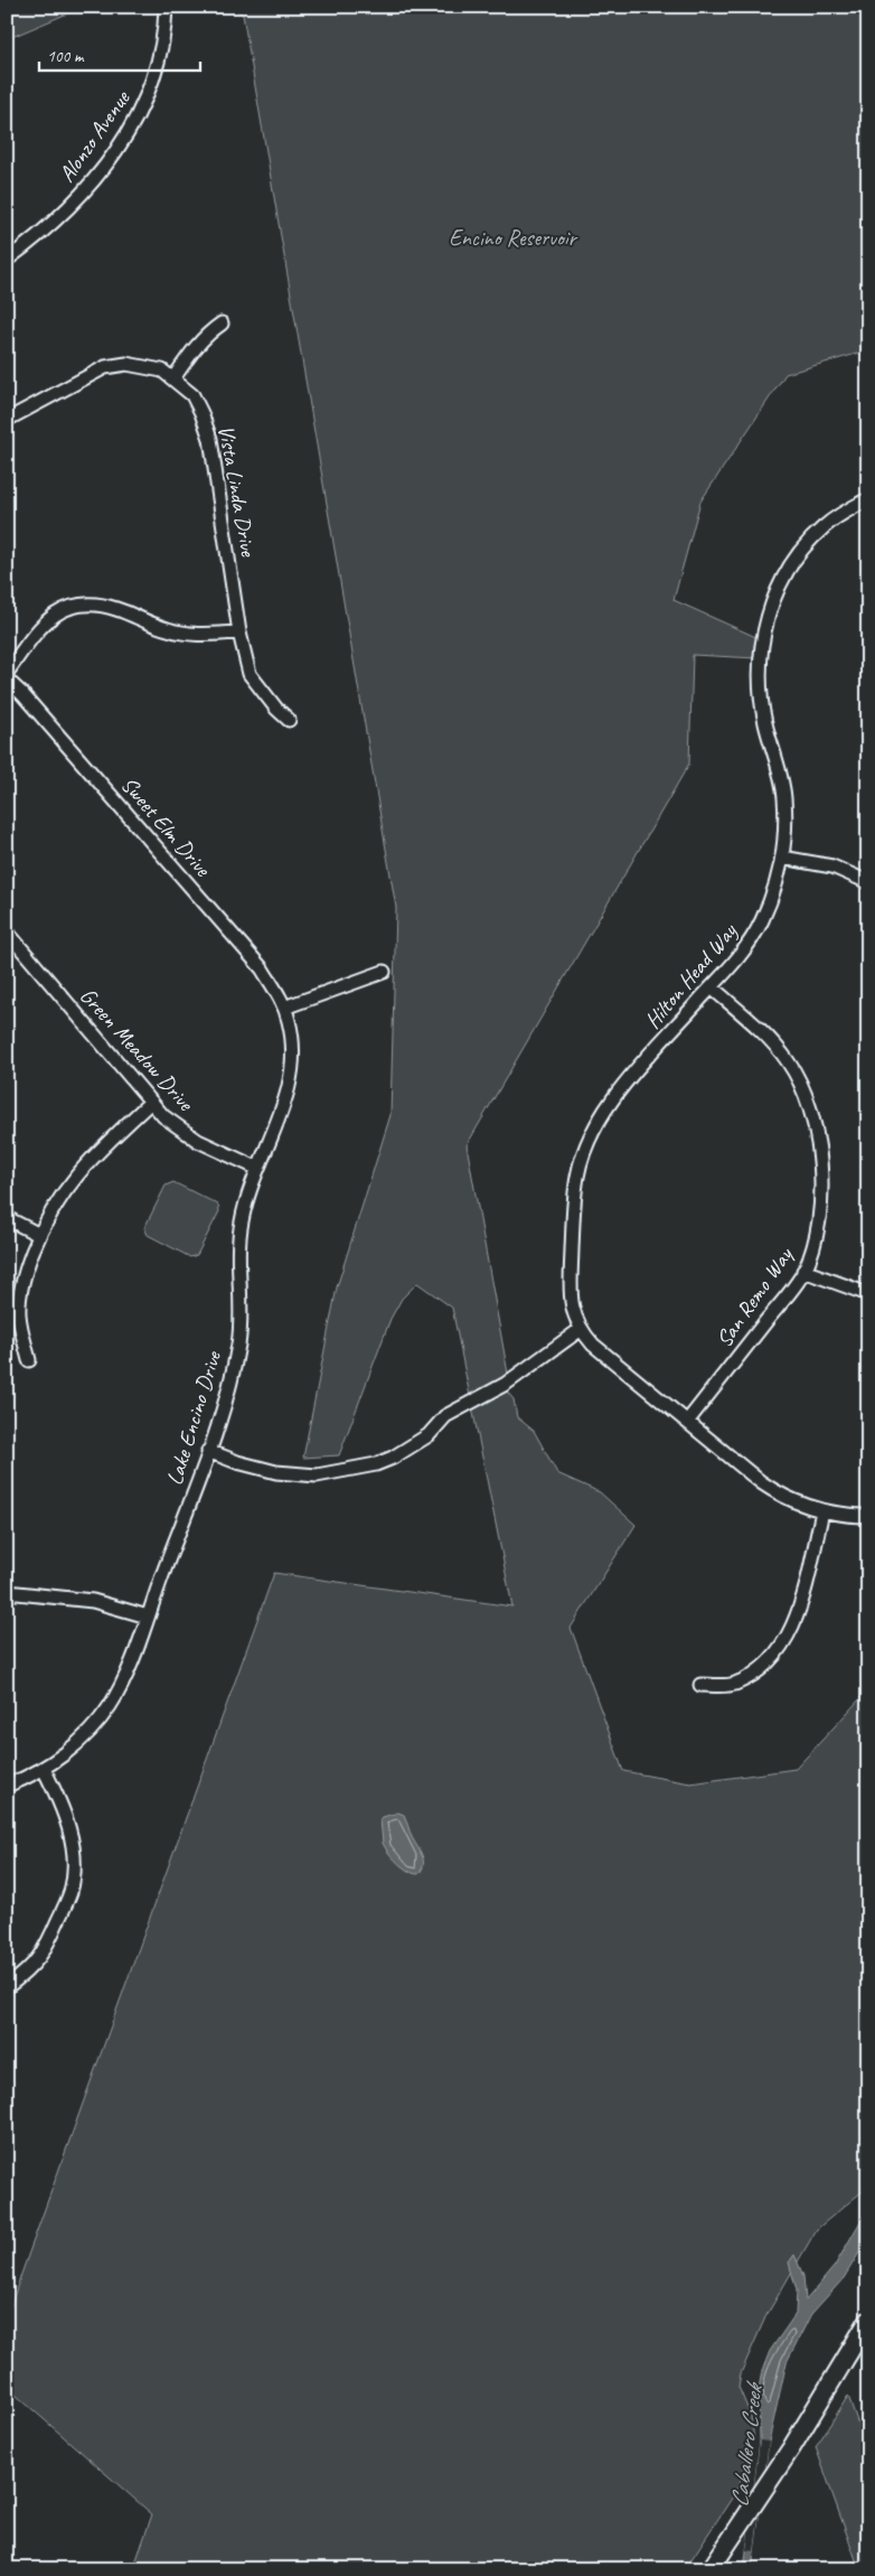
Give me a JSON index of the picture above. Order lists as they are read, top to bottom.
{
  "streets": {
    "street": [
      "Alonzo Avenue",
      "Vista Linda Drive",
      "Sweet Elm Drive",
      "Hilton Head Way",
      "Green Meadow Drive",
      "San Remo Way",
      "Lake Encino Drive"
    ]
  },
  "crossings": [
    ["Sweet Elm Drive", "Lake Encino Drive"],
    ["Hilton Head Way", "San Remo Way"],
    ["Green Meadow Drive", "Lake Encino Drive"]
  ],
  "water": ["Caballero Creek"],
  "parks": ["Encino Reservoir"],
  "scale_bar": "100 m"
}
